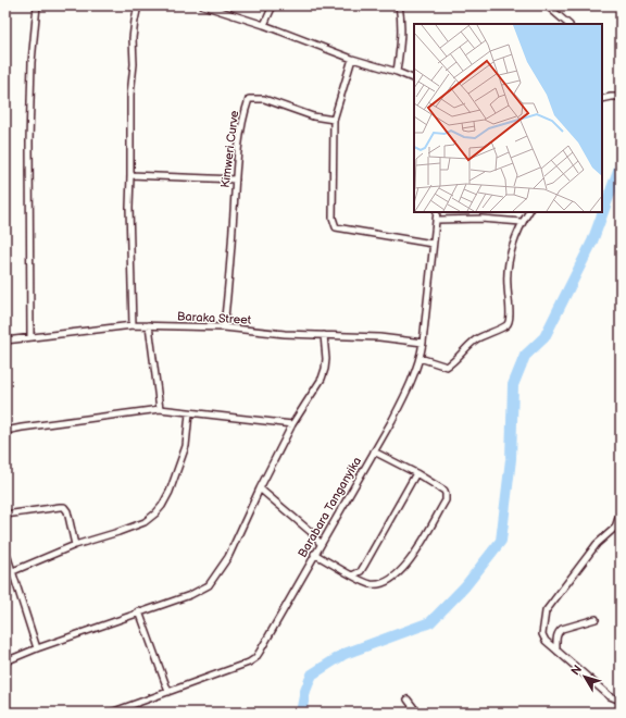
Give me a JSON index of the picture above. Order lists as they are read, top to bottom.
{
  "streets": {
    "street": ["Kimweri Curve", "Baraka Street", "Barabara Tanganyika"]
  },
  "crossings": [
    ["Kimweri Curve", "Baraka Street"],
    ["Baraka Street", "Barabara Tanganyika"]
  ],
  "north": "top left"
}
